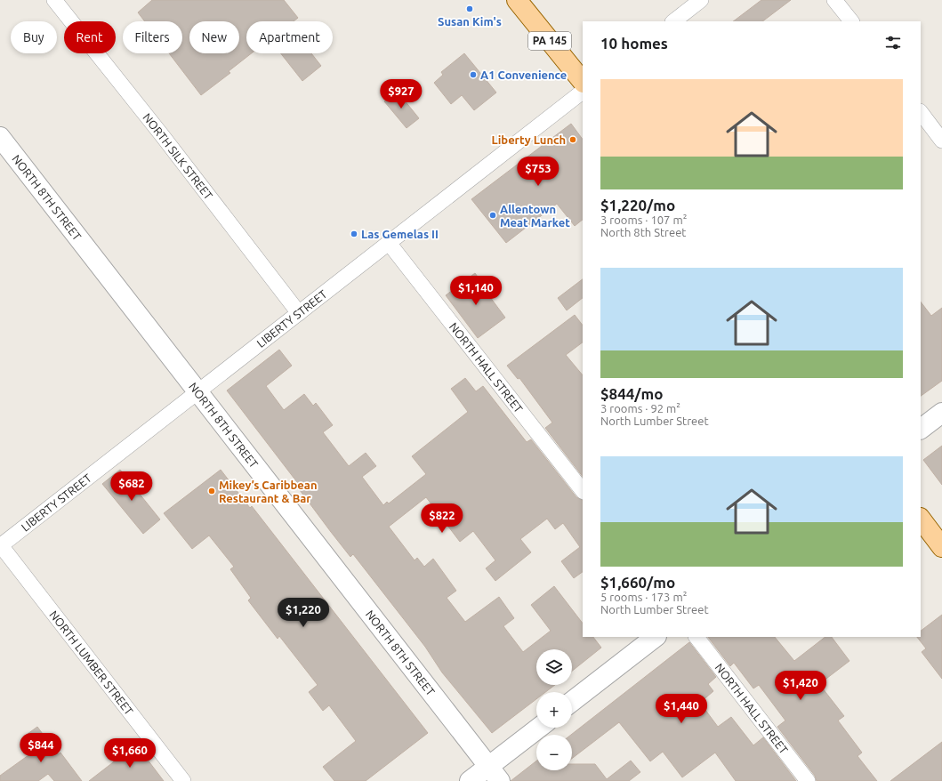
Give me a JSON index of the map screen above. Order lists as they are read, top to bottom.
{
  "streets": {
    "main road": ["PA 145"],
    "street": [
      "NORTH SILK STREET",
      "NORTH 8TH STREET",
      "LIBERTY STREET",
      "NORTH HALL STREET",
      "NORTH LUMBER STREET"
    ]
  },
  "crossings": [
    ["NORTH SILK STREET", "LIBERTY STREET"],
    ["NORTH 8TH STREET", "LIBERTY STREET"],
    ["LIBERTY STREET", "NORTH HALL STREET"],
    ["LIBERTY STREET", "NORTH LUMBER STREET"]
  ],
  "places": [
    "Susan Kim's",
    "A1 Convenience",
    "Liberty Lunch",
    "Allentown Meat Market",
    "Las Gemelas II",
    "Mikey’s Caribbean Restaurant & Bar"
  ],
  "page": {
    "chip": [
      "Buy",
      "Rent",
      "Filters",
      "New",
      "Apartment"
    ],
    "heading": "10 homes",
    "list": [
      {
        "name": "$1,220/mo",
        "note": "3 rooms · 107 m² · North 8th Street"
      },
      {
        "name": "$844/mo",
        "note": "3 rooms · 92 m² · North Lumber Street"
      },
      {
        "name": "$1,660/mo",
        "note": "5 rooms · 173 m² · North Lumber Street"
      }
    ],
    "price": [
      "$927",
      "$753",
      "$1,140",
      "$682",
      "$822",
      "$1,220",
      "$1,420",
      "$1,440",
      "$844",
      "$1,660"
    ],
    "map_buttons": ["+", "−"]
  }
}
